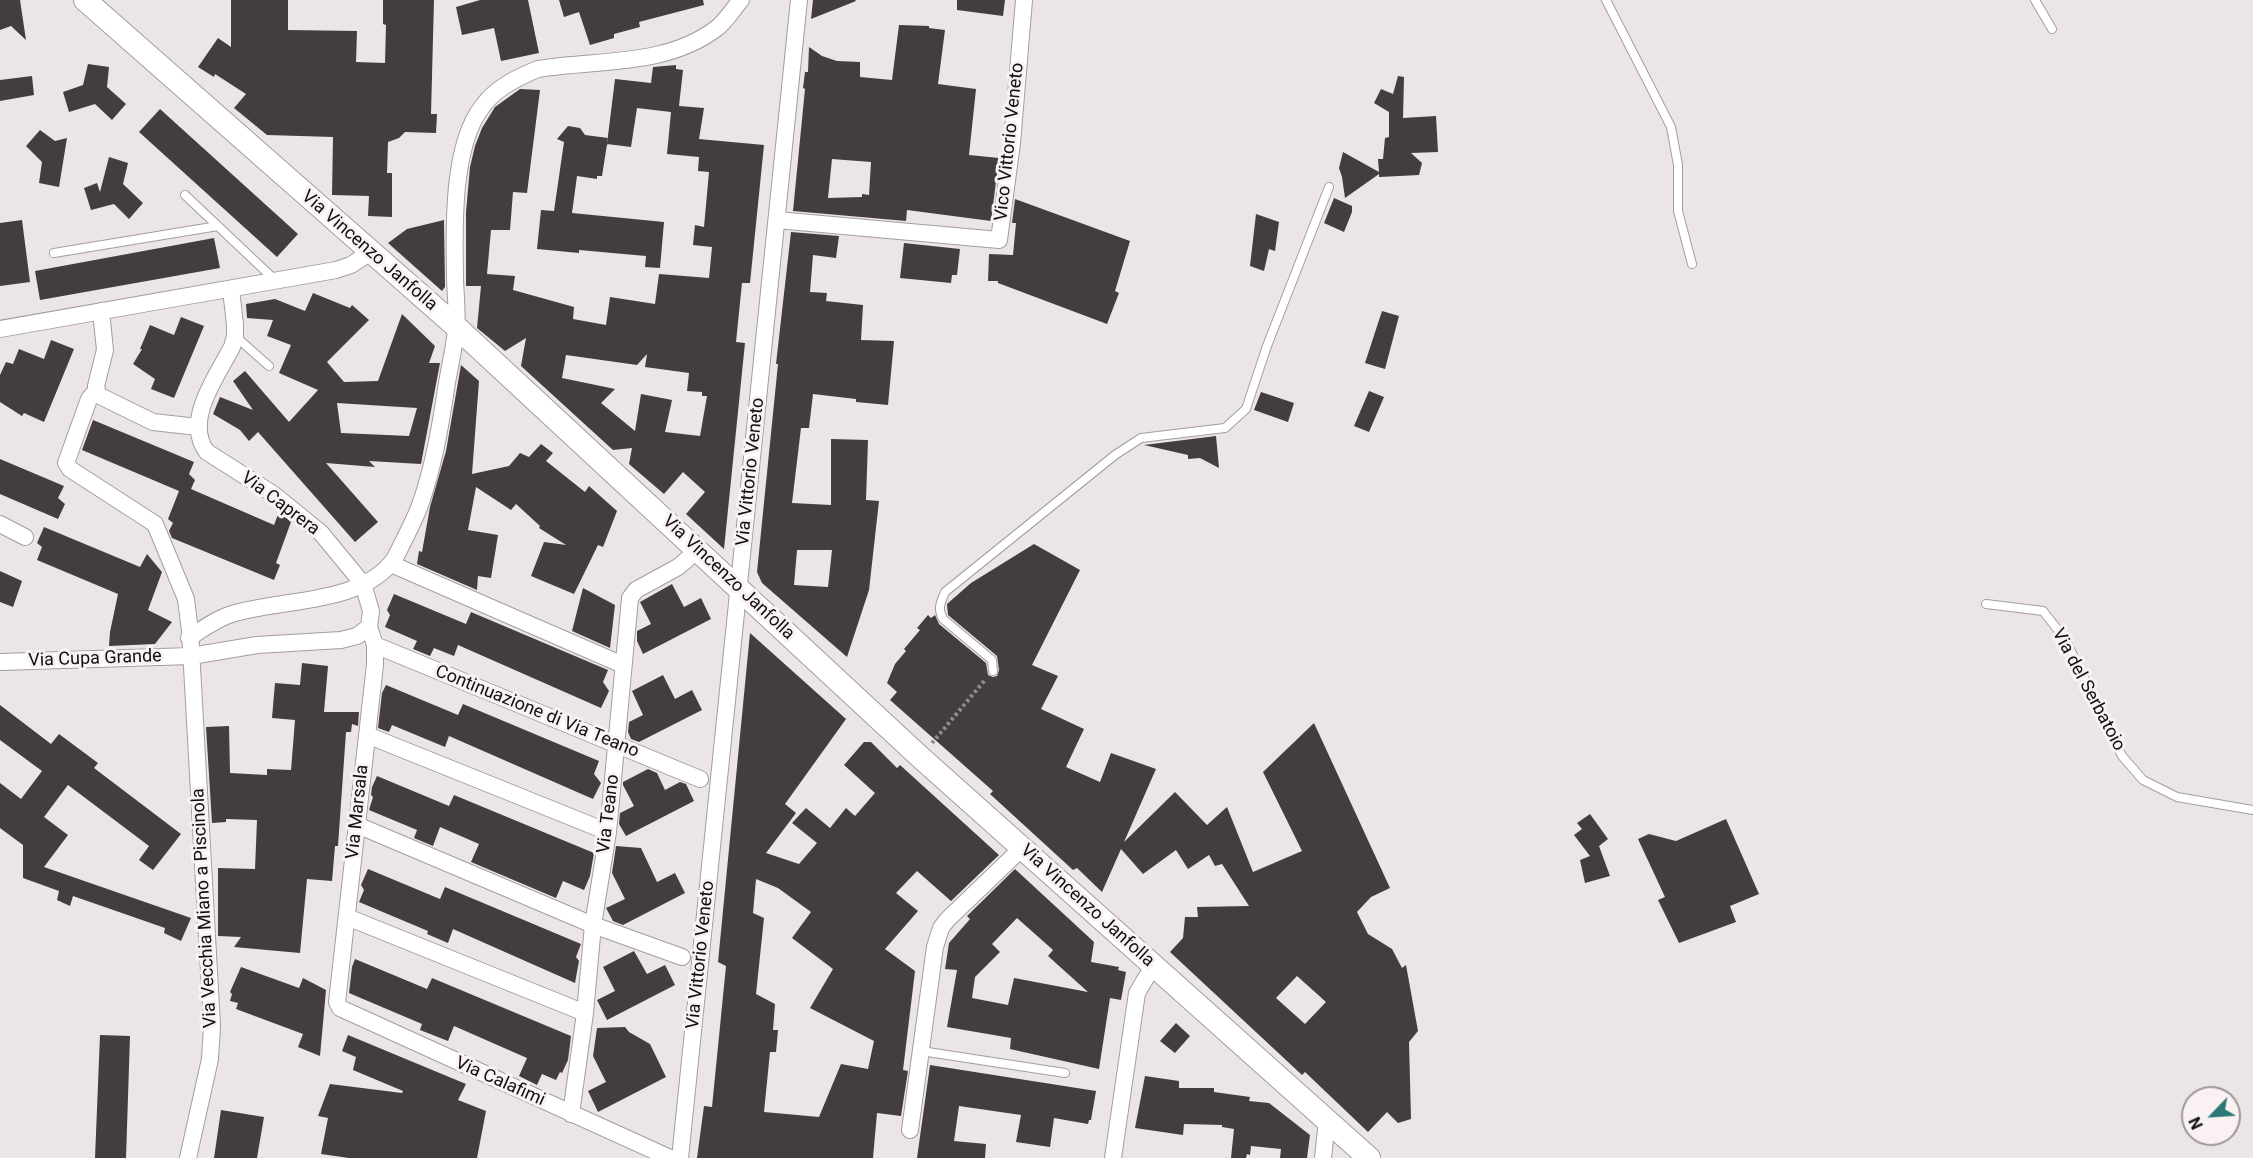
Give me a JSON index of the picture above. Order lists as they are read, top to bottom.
{
  "streets": {
    "main road": ["Via Vincenzo Janfolla"],
    "street": [
      "Vico Vittorio Veneto",
      "Via Vittorio Veneto",
      "Via Caprera",
      "Via Cupa Grande",
      "Continuazione di Via Teano",
      "Via Marsala",
      "Via Teano",
      "Via Vecchia Miano a Piscinola",
      "Via Calafimi"
    ],
    "lane": ["Via del Serbatoio"]
  },
  "crossings": [
    ["Vico Vittorio Veneto", "Via Vittorio Veneto"],
    ["Via Vincenzo Janfolla", "Via Vittorio Veneto"],
    ["Via Vincenzo Janfolla", "Via Teano"],
    ["Via Cupa Grande", "Via Vecchia Miano a Piscinola"],
    ["Continuazione di Via Teano", "Via Marsala"],
    ["Continuazione di Via Teano", "Via Teano"],
    ["Via Marsala", "Via Calafimi"],
    ["Via Teano", "Via Calafimi"]
  ],
  "north": "bottom left"
}
